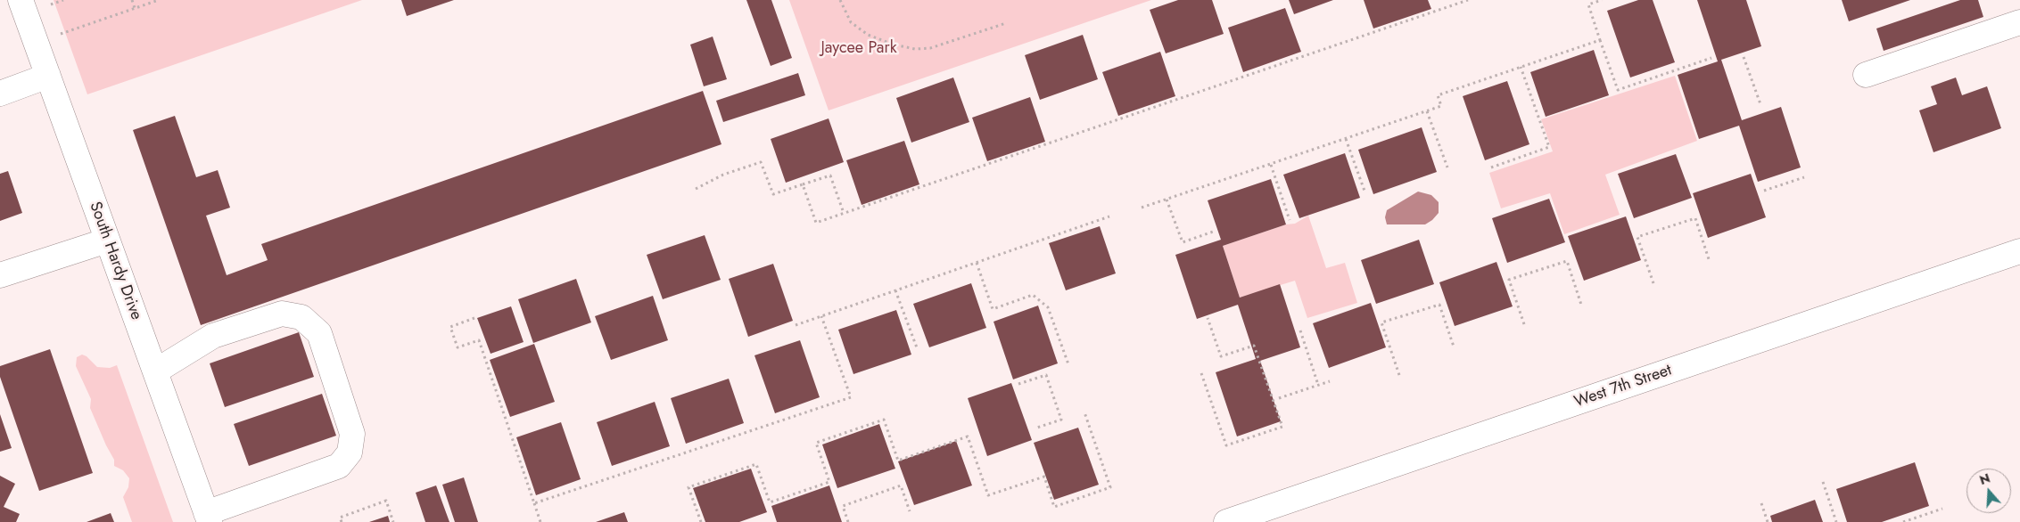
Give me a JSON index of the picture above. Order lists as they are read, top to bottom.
{
  "streets": {
    "street": ["South Hardy Drive", "West 7th Street"]
  },
  "parks": ["Jaycee Park"],
  "north": "top"
}
